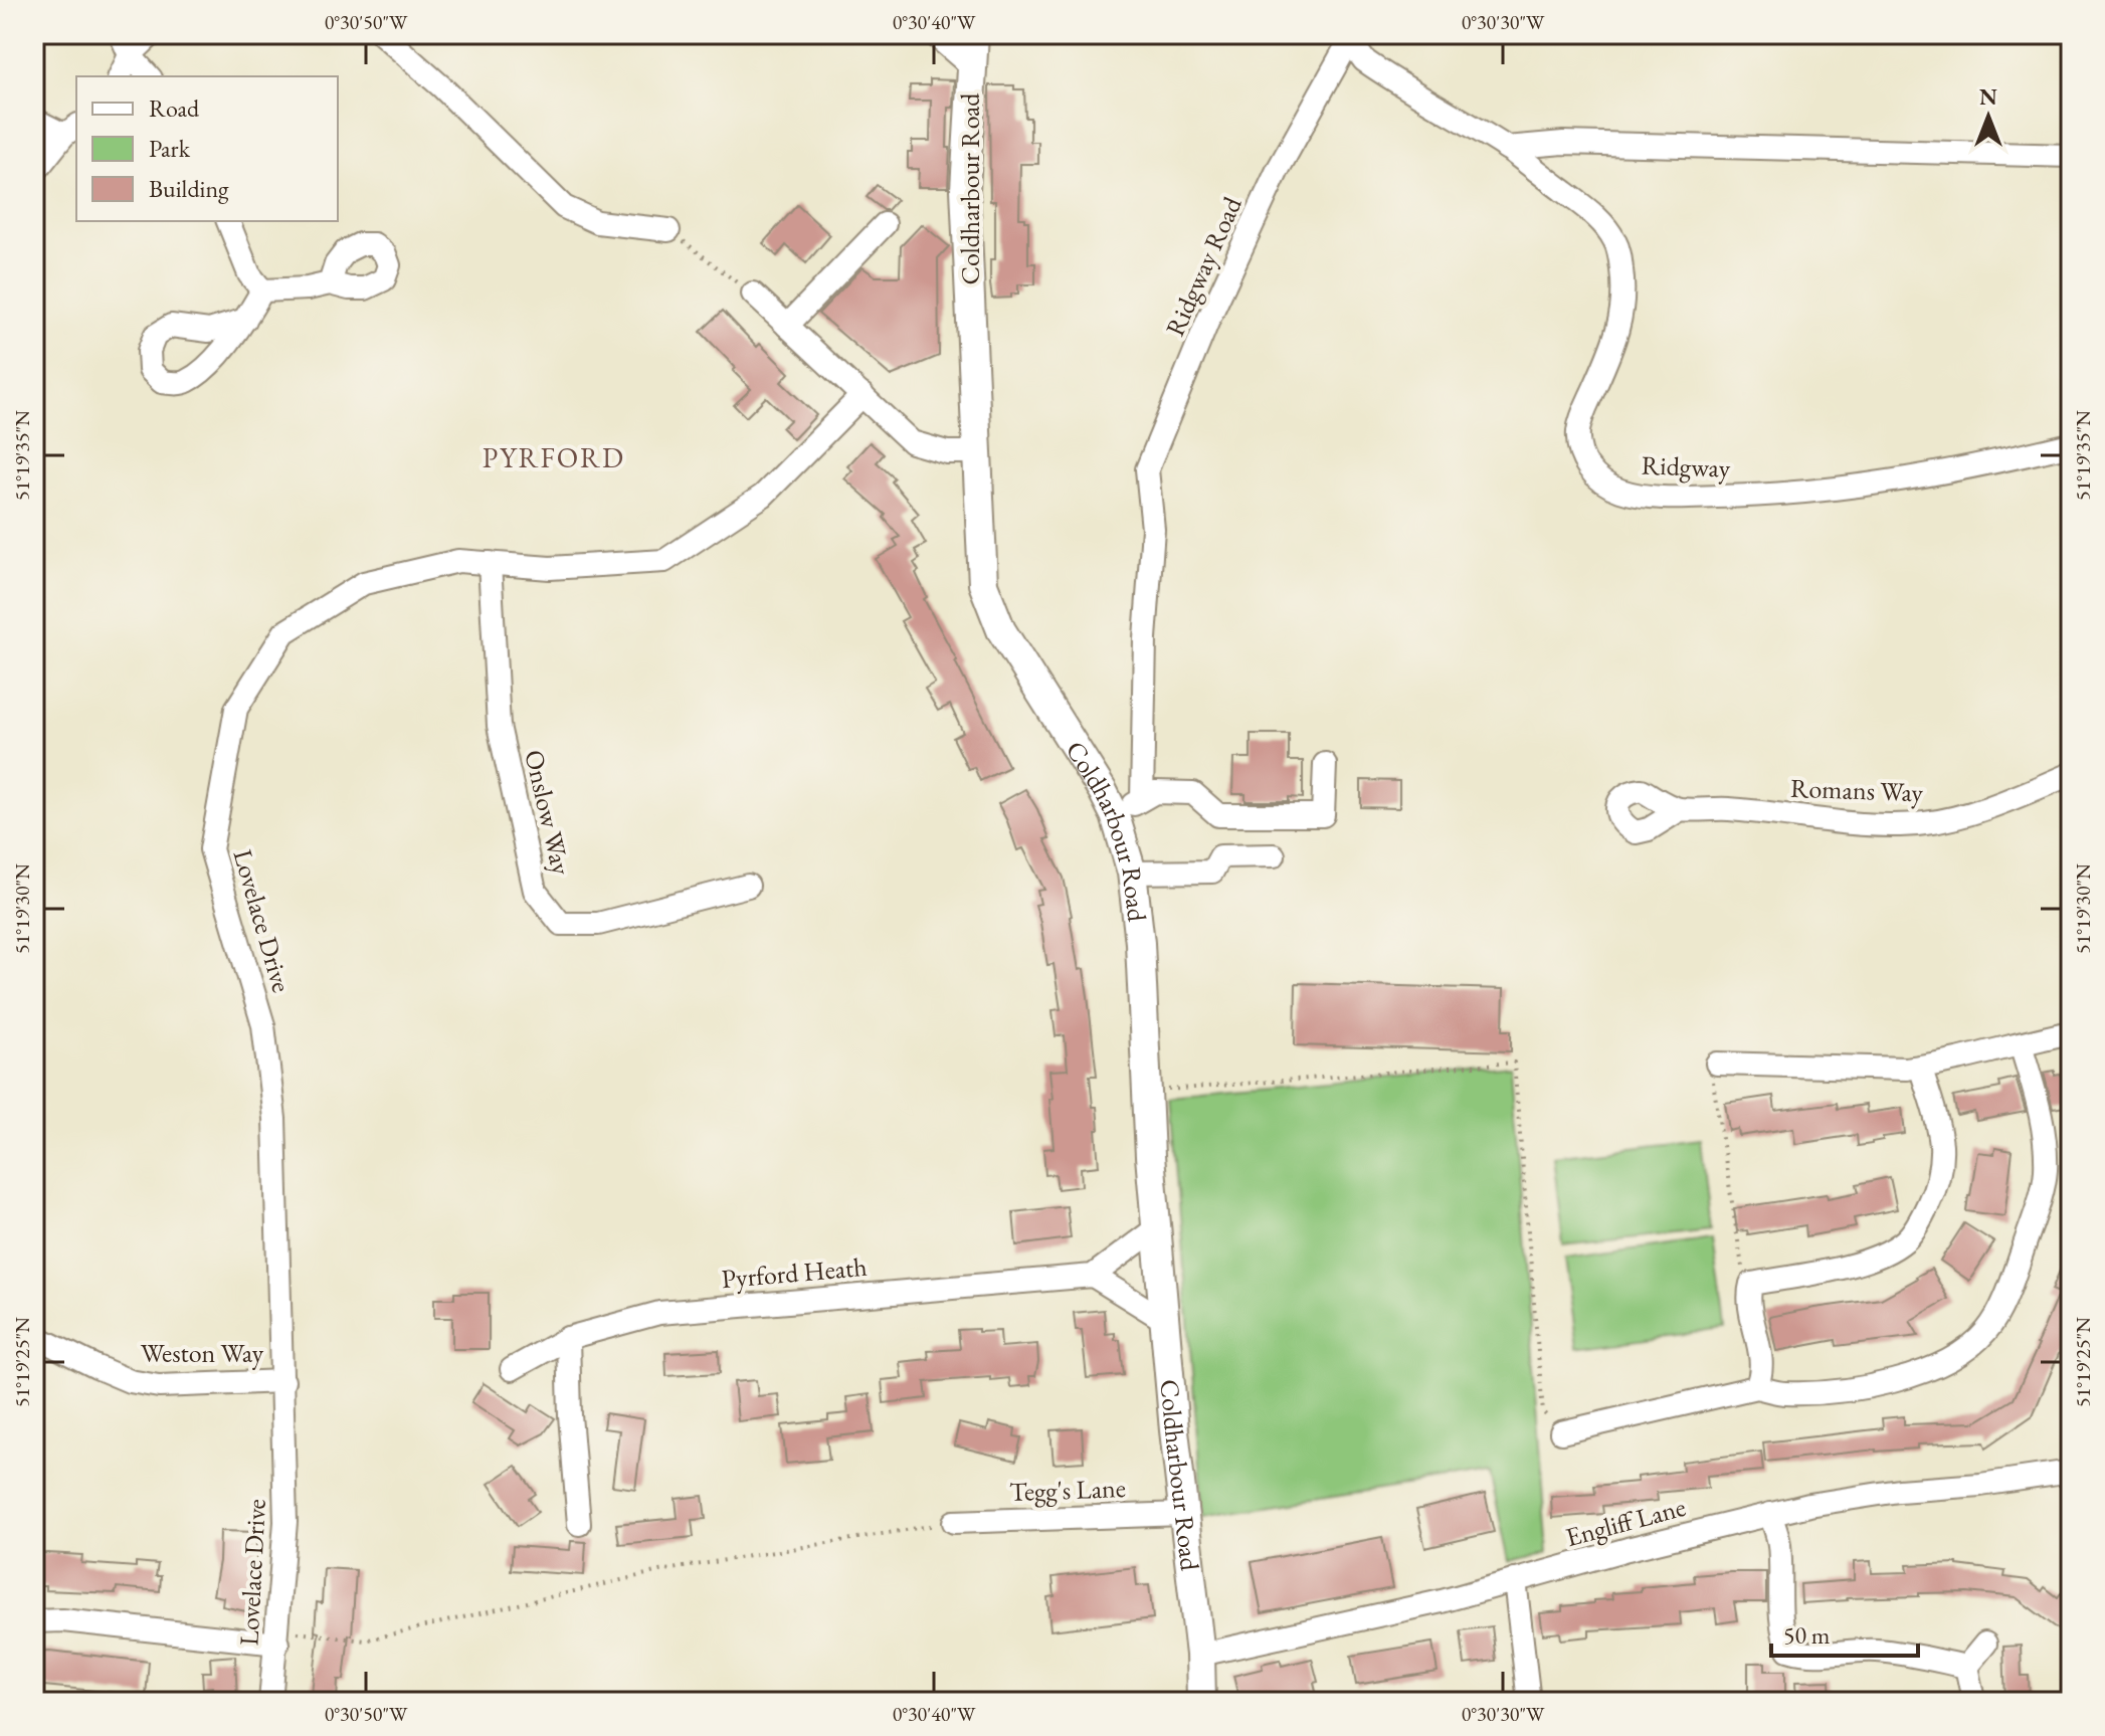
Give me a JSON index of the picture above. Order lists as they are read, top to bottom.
{
  "streets": {
    "main road": ["Coldharbour Road"],
    "street": [
      "Ridgway Road",
      "Ridgway",
      "Romans Way",
      "Onslow Way",
      "Lovelace Drive",
      "Pyrford Heath",
      "Weston Way",
      "Tegg's Lane",
      "Engliff Lane"
    ]
  },
  "crossings": [
    ["Coldharbour Road", "Tegg's Lane"],
    ["Coldharbour Road", "Engliff Lane"],
    ["Ridgway Road", "Ridgway"],
    ["Onslow Way", "Lovelace Drive"],
    ["Lovelace Drive", "Weston Way"]
  ],
  "districts": ["PYRFORD"],
  "legend": ["Road", "Park", "Building"],
  "scale_bar": "50 m",
  "north": "top",
  "coordinates": [
    "0°30'50\"W",
    "0°30'40\"W",
    "0°30'30\"W",
    "51°19'35\"N",
    "51°19'30\"N",
    "51°19'25\"N"
  ]
}
